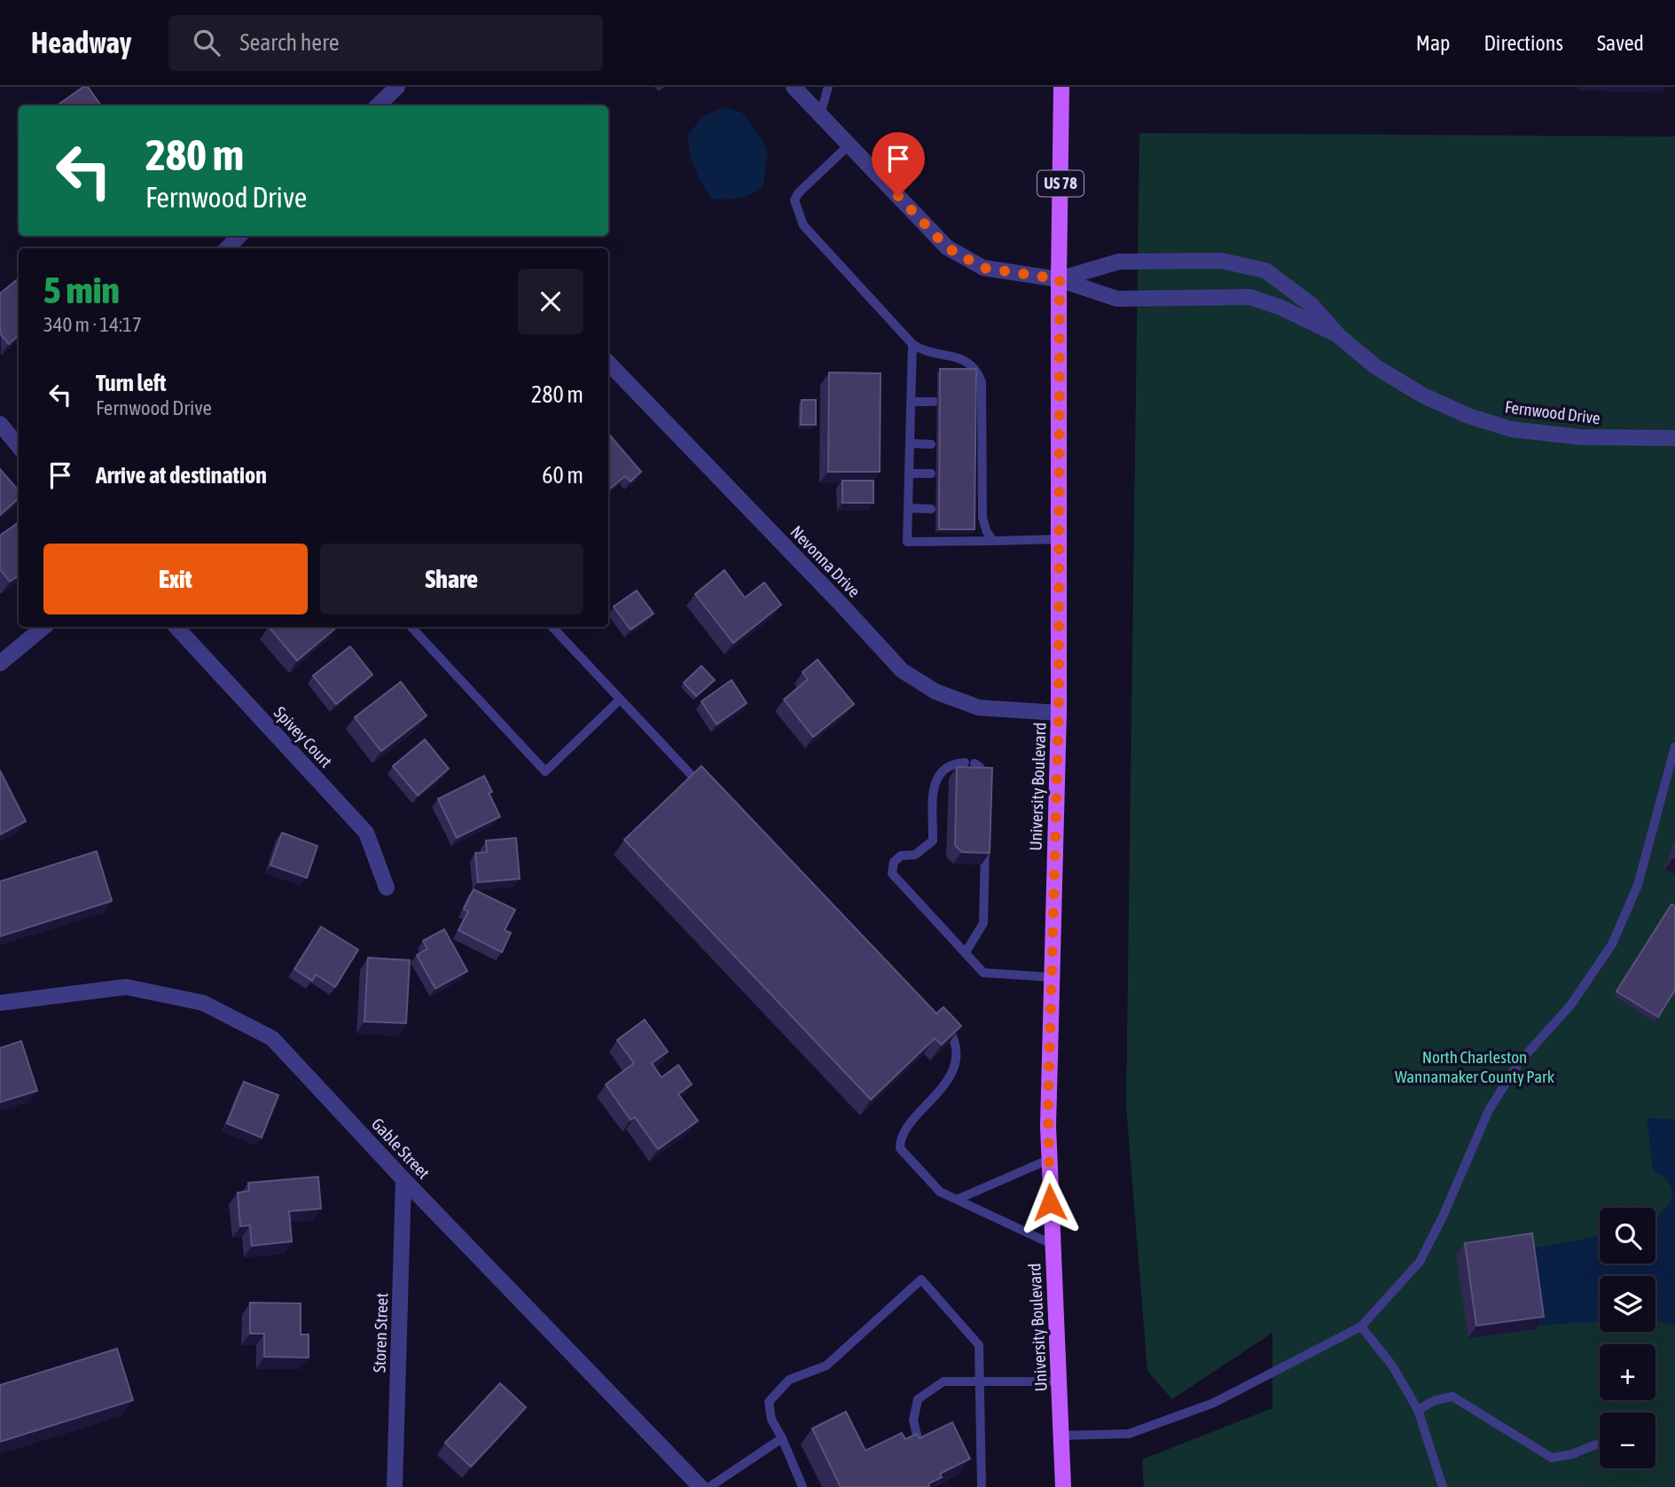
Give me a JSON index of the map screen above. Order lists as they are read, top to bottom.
{
  "streets": {
    "main road": ["US 78", "University Boulevard"],
    "street": [
      "Fernwood Drive",
      "Nevonna Drive",
      "Spivey Court",
      "Gable Street",
      "Storen Street"
    ]
  },
  "crossings": [
    ["Fernwood Drive", "University Boulevard"],
    ["Nevonna Drive", "University Boulevard"],
    ["Gable Street", "Storen Street"]
  ],
  "parks": ["North Charleston Wannamaker County Park"],
  "page": {
    "header": "Headway",
    "search": "Search here",
    "nav": ["Map", "Directions", "Saved"],
    "turn": ["280 m", "Fernwood Drive"],
    "heading": ["5 min", "340 m · 14:17"],
    "list": [
      {
        "name": "Turn left",
        "note": "Fernwood Drive",
        "value": "280 m"
      },
      {
        "name": "Arrive at destination",
        "value": "60 m"
      }
    ],
    "buttons": ["Exit", "Share"],
    "map_buttons": ["+", "−"]
  }
}
